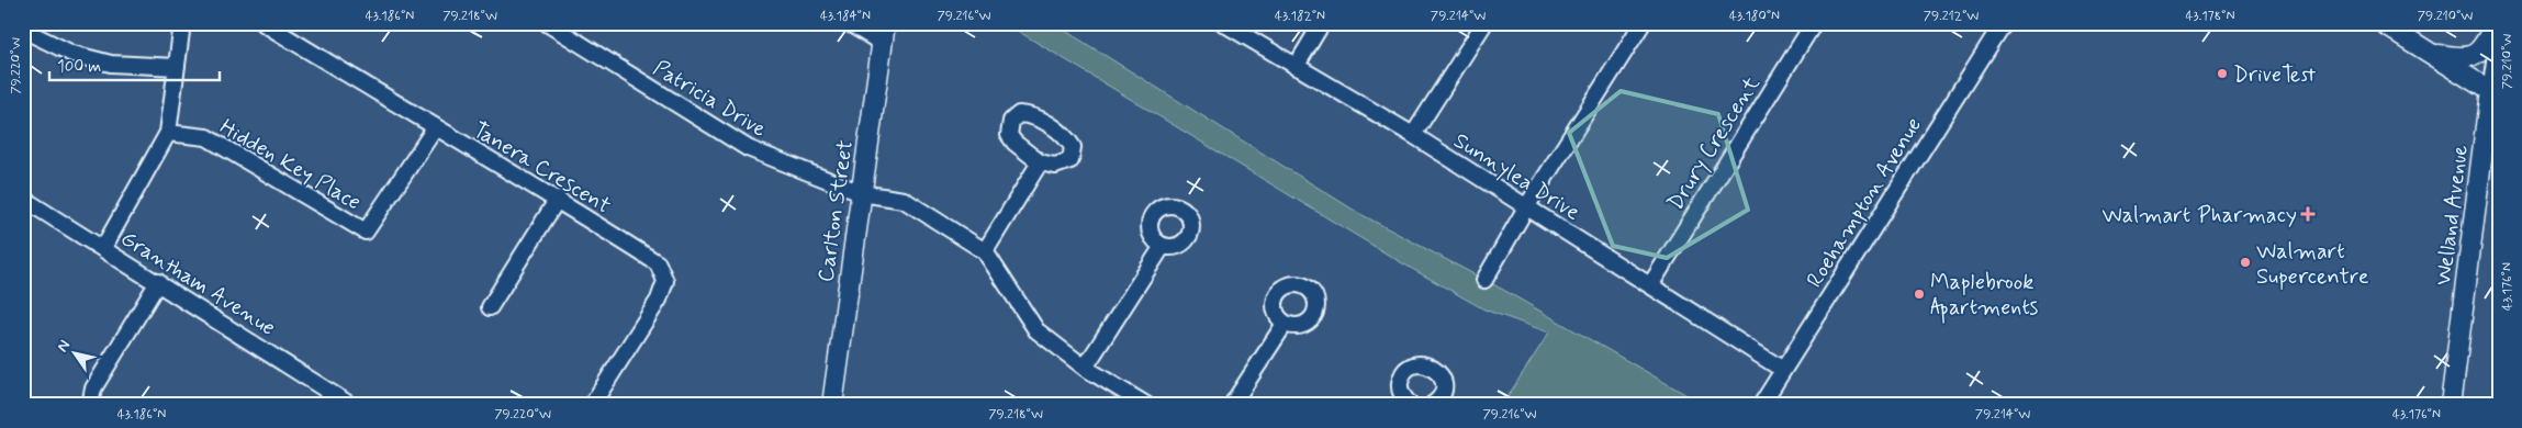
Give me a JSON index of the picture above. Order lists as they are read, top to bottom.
{
  "streets": {
    "main road": ["Carlton Street", "Welland Avenue"],
    "street": [
      "Patricia Drive",
      "Drury Crescent",
      "Hidden Key Place",
      "Tanera Crescent",
      "Sunnylea Drive",
      "Roehampton Avenue",
      "Grantham Avenue"
    ]
  },
  "crossings": [
    ["Patricia Drive", "Carlton Street"],
    ["Drury Crescent", "Sunnylea Drive"],
    ["Hidden Key Place", "Tanera Crescent"],
    ["Sunnylea Drive", "Roehampton Avenue"]
  ],
  "places": {
    "other": ["DriveTest", "Walmart Supercentre", "Maplebrook Apartments"],
    "health": ["Walmart Pharmacy"]
  },
  "scale_bar": "100 m",
  "north": "top left",
  "coordinates": [
    "43.186°N",
    "79.218°W",
    "43.184°N",
    "79.216°W",
    "43.182°N",
    "79.214°W",
    "43.180°N",
    "79.212°W",
    "43.178°N",
    "79.210°W",
    "79.220°W",
    "43.176°N"
  ]
}
